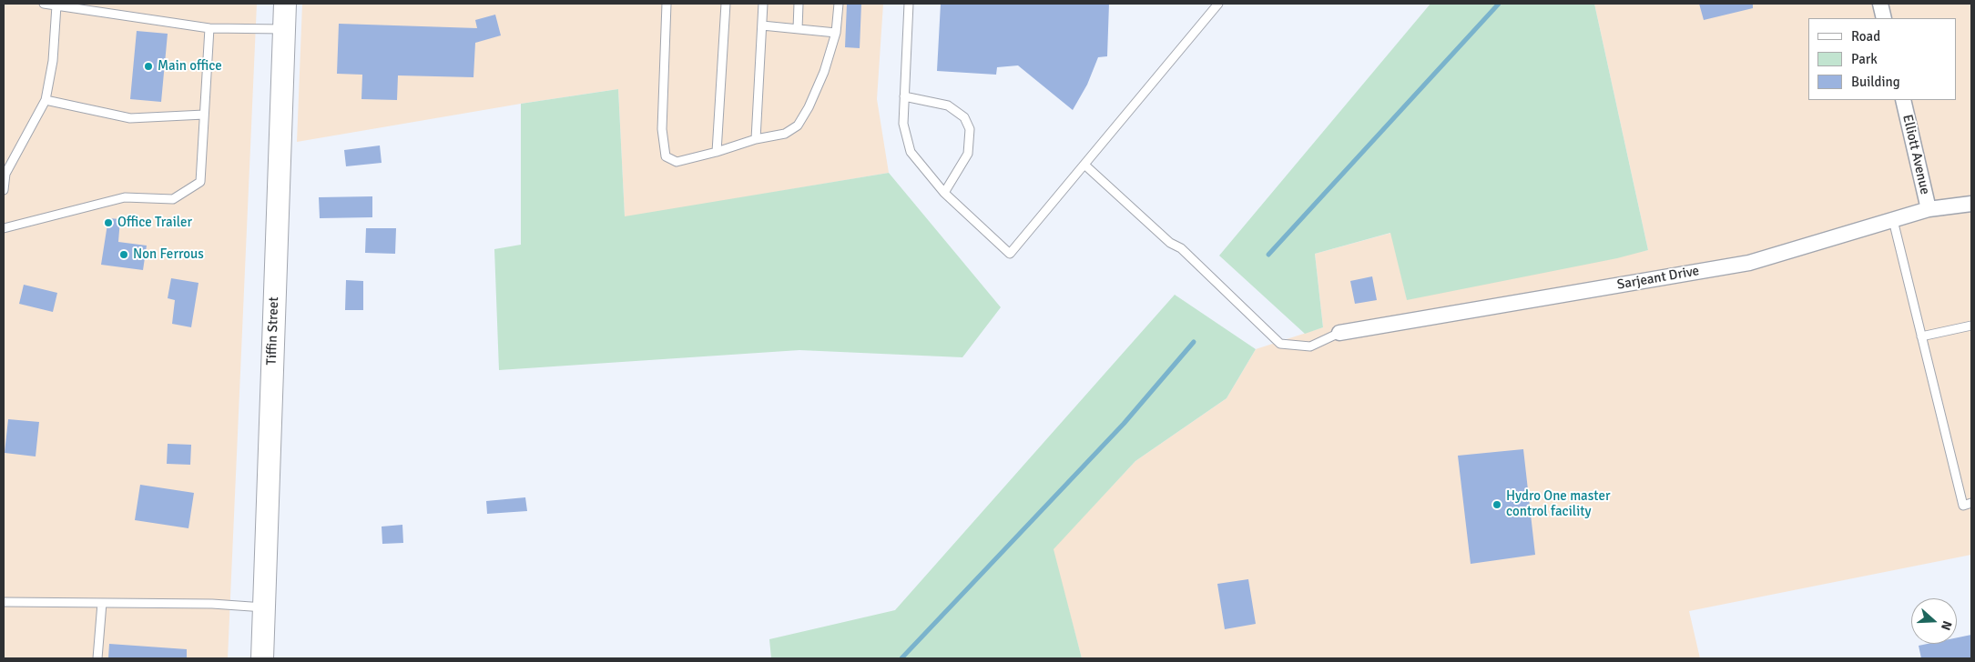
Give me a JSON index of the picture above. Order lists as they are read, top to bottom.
{
  "streets": {
    "street": ["Elliott Avenue", "Sarjeant Drive", "Tiffin Street"]
  },
  "crossings": [
    ["Elliott Avenue", "Sarjeant Drive"]
  ],
  "places": [
    "Main office",
    "Office Trailer",
    "Non Ferrous",
    "Hydro One master control facility"
  ],
  "legend": ["Road", "Park", "Building"],
  "north": "right"
}
